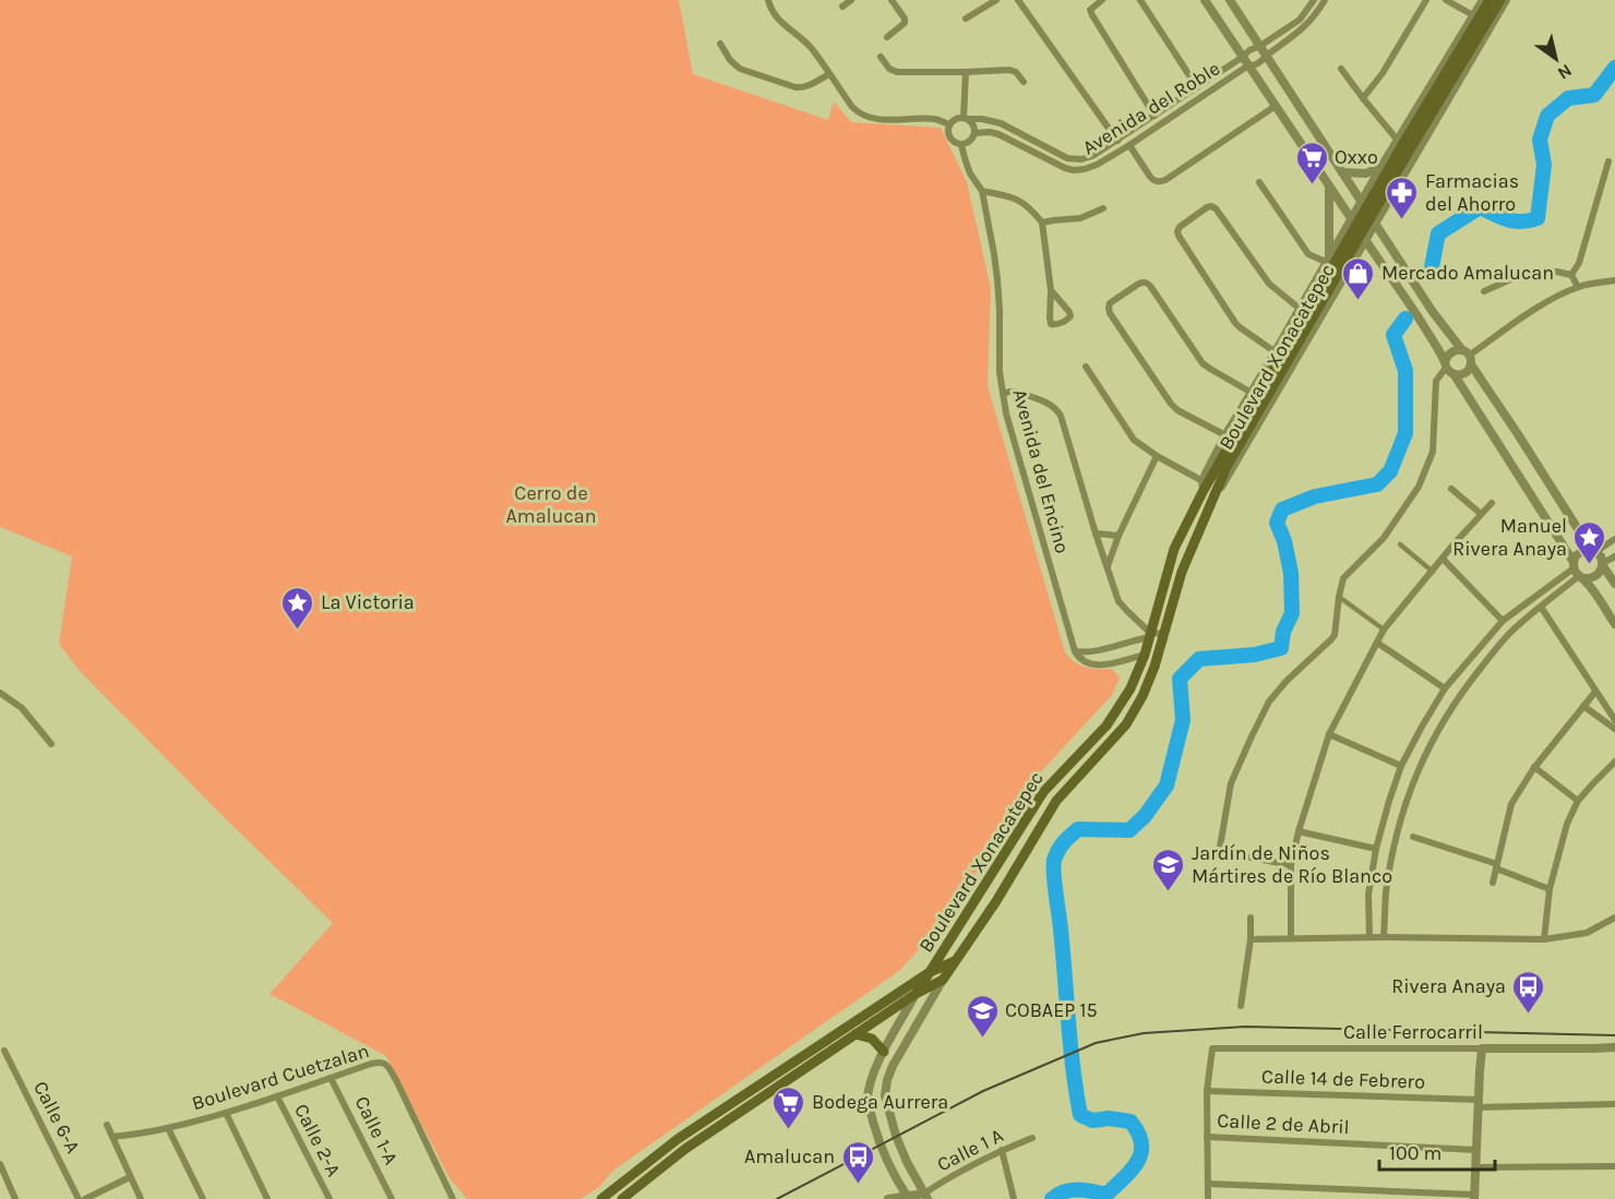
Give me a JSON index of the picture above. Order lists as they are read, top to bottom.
{
  "streets": {
    "main road": ["Boulevard Xonacatepec"],
    "street": [
      "Avenida del Roble",
      "Avenida del Encino",
      "Calle Ferrocarril",
      "Boulevard Cuetzalan",
      "Calle 14 de Febrero",
      "Calle 6-A",
      "Calle 2 de Abril",
      "Calle 1-A",
      "Calle 2-A",
      "Calle 1 A"
    ]
  },
  "crossings": [
    ["Avenida del Roble", "Avenida del Encino"],
    ["Calle Ferrocarril", "Calle 14 de Febrero"],
    ["Boulevard Cuetzalan", "Calle 1-A"],
    ["Boulevard Cuetzalan", "Calle 2-A"]
  ],
  "parks": ["Cerro de Amalucan"],
  "places": {
    "supermarket": ["Oxxo", "Bodega Aurrera"],
    "pharmacy": ["Farmacias del Ahorro"],
    "shop": ["Mercado Amalucan"],
    "place": ["Manuel Rivera Anaya", "La Victoria"],
    "school or university": ["Jardín de Niños Mártires de Río Blanco", "COBAEP 15"],
    "bus stop": ["Rivera Anaya", "Amalucan"]
  },
  "scale_bar": "100 m",
  "north": "bottom right"
}
